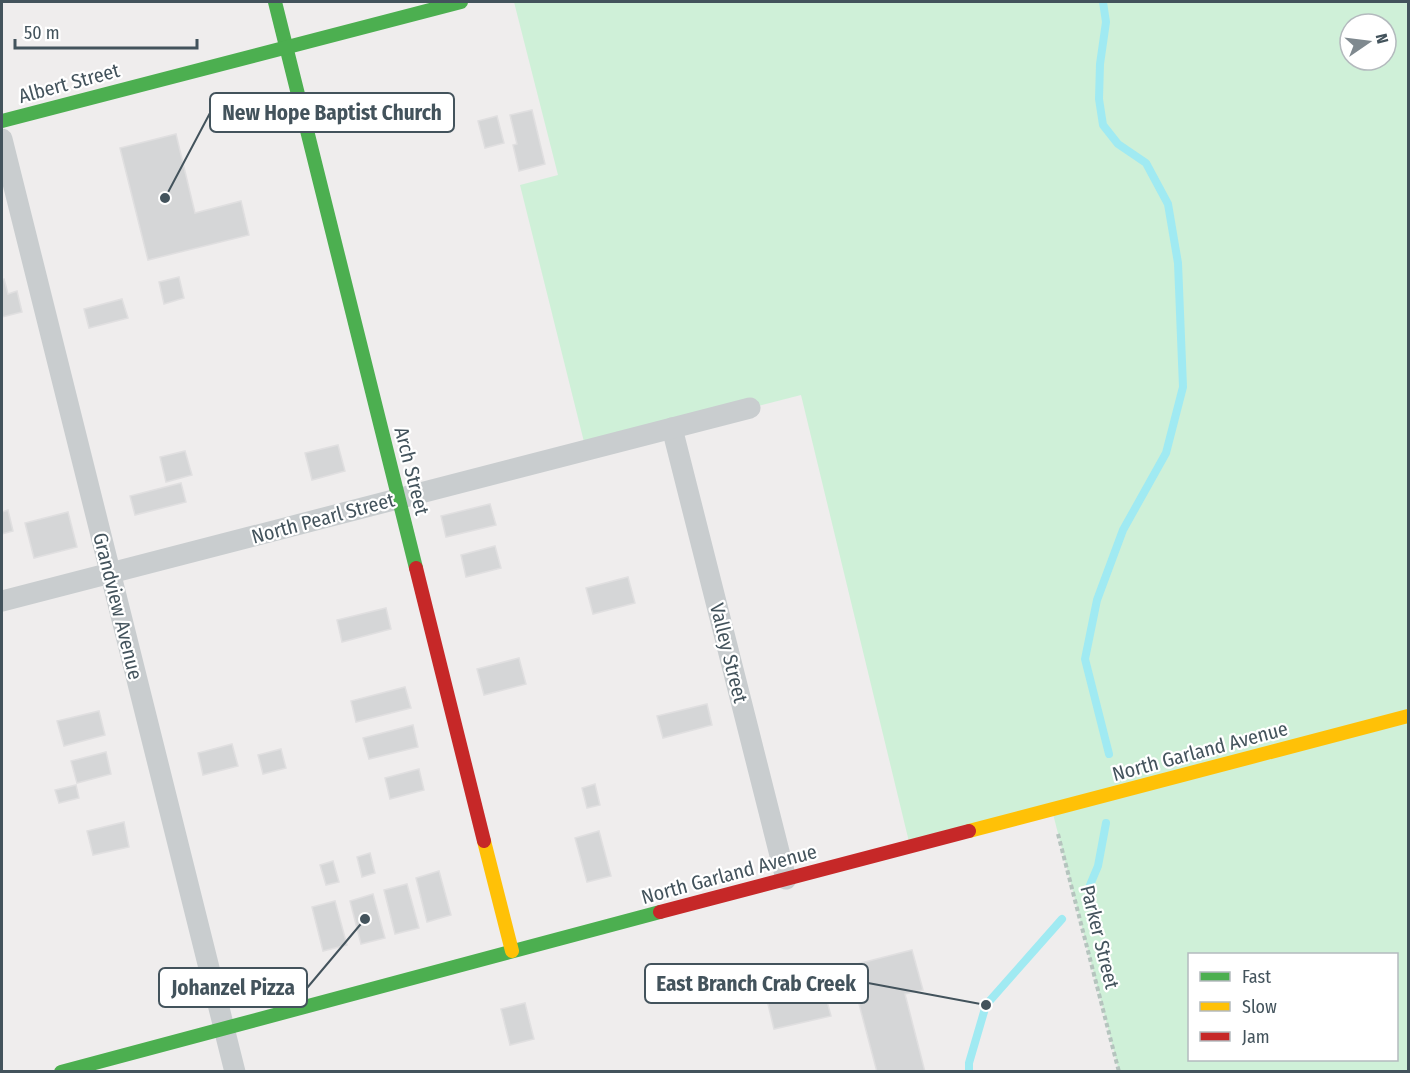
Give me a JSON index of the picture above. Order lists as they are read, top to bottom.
{
  "streets": {
    "street": [
      "Albert Street",
      "Arch Street",
      "North Pearl Street",
      "Grandview Avenue",
      "Valley Street",
      "North Garland Avenue"
    ],
    "path": ["Parker Street"]
  },
  "crossings": [
    ["Albert Street", "Arch Street"],
    ["Arch Street", "North Pearl Street"],
    ["Arch Street", "North Garland Avenue"],
    ["North Pearl Street", "Grandview Avenue"],
    ["North Pearl Street", "Valley Street"],
    ["Grandview Avenue", "North Garland Avenue"],
    ["Valley Street", "North Garland Avenue"],
    ["North Garland Avenue", "Parker Street"]
  ],
  "places": ["New Hope Baptist Church", "Johanzel Pizza", "East Branch Crab Creek"],
  "legend": ["Fast", "Slow", "Jam"],
  "scale_bar": "50 m",
  "north": "right"
}
